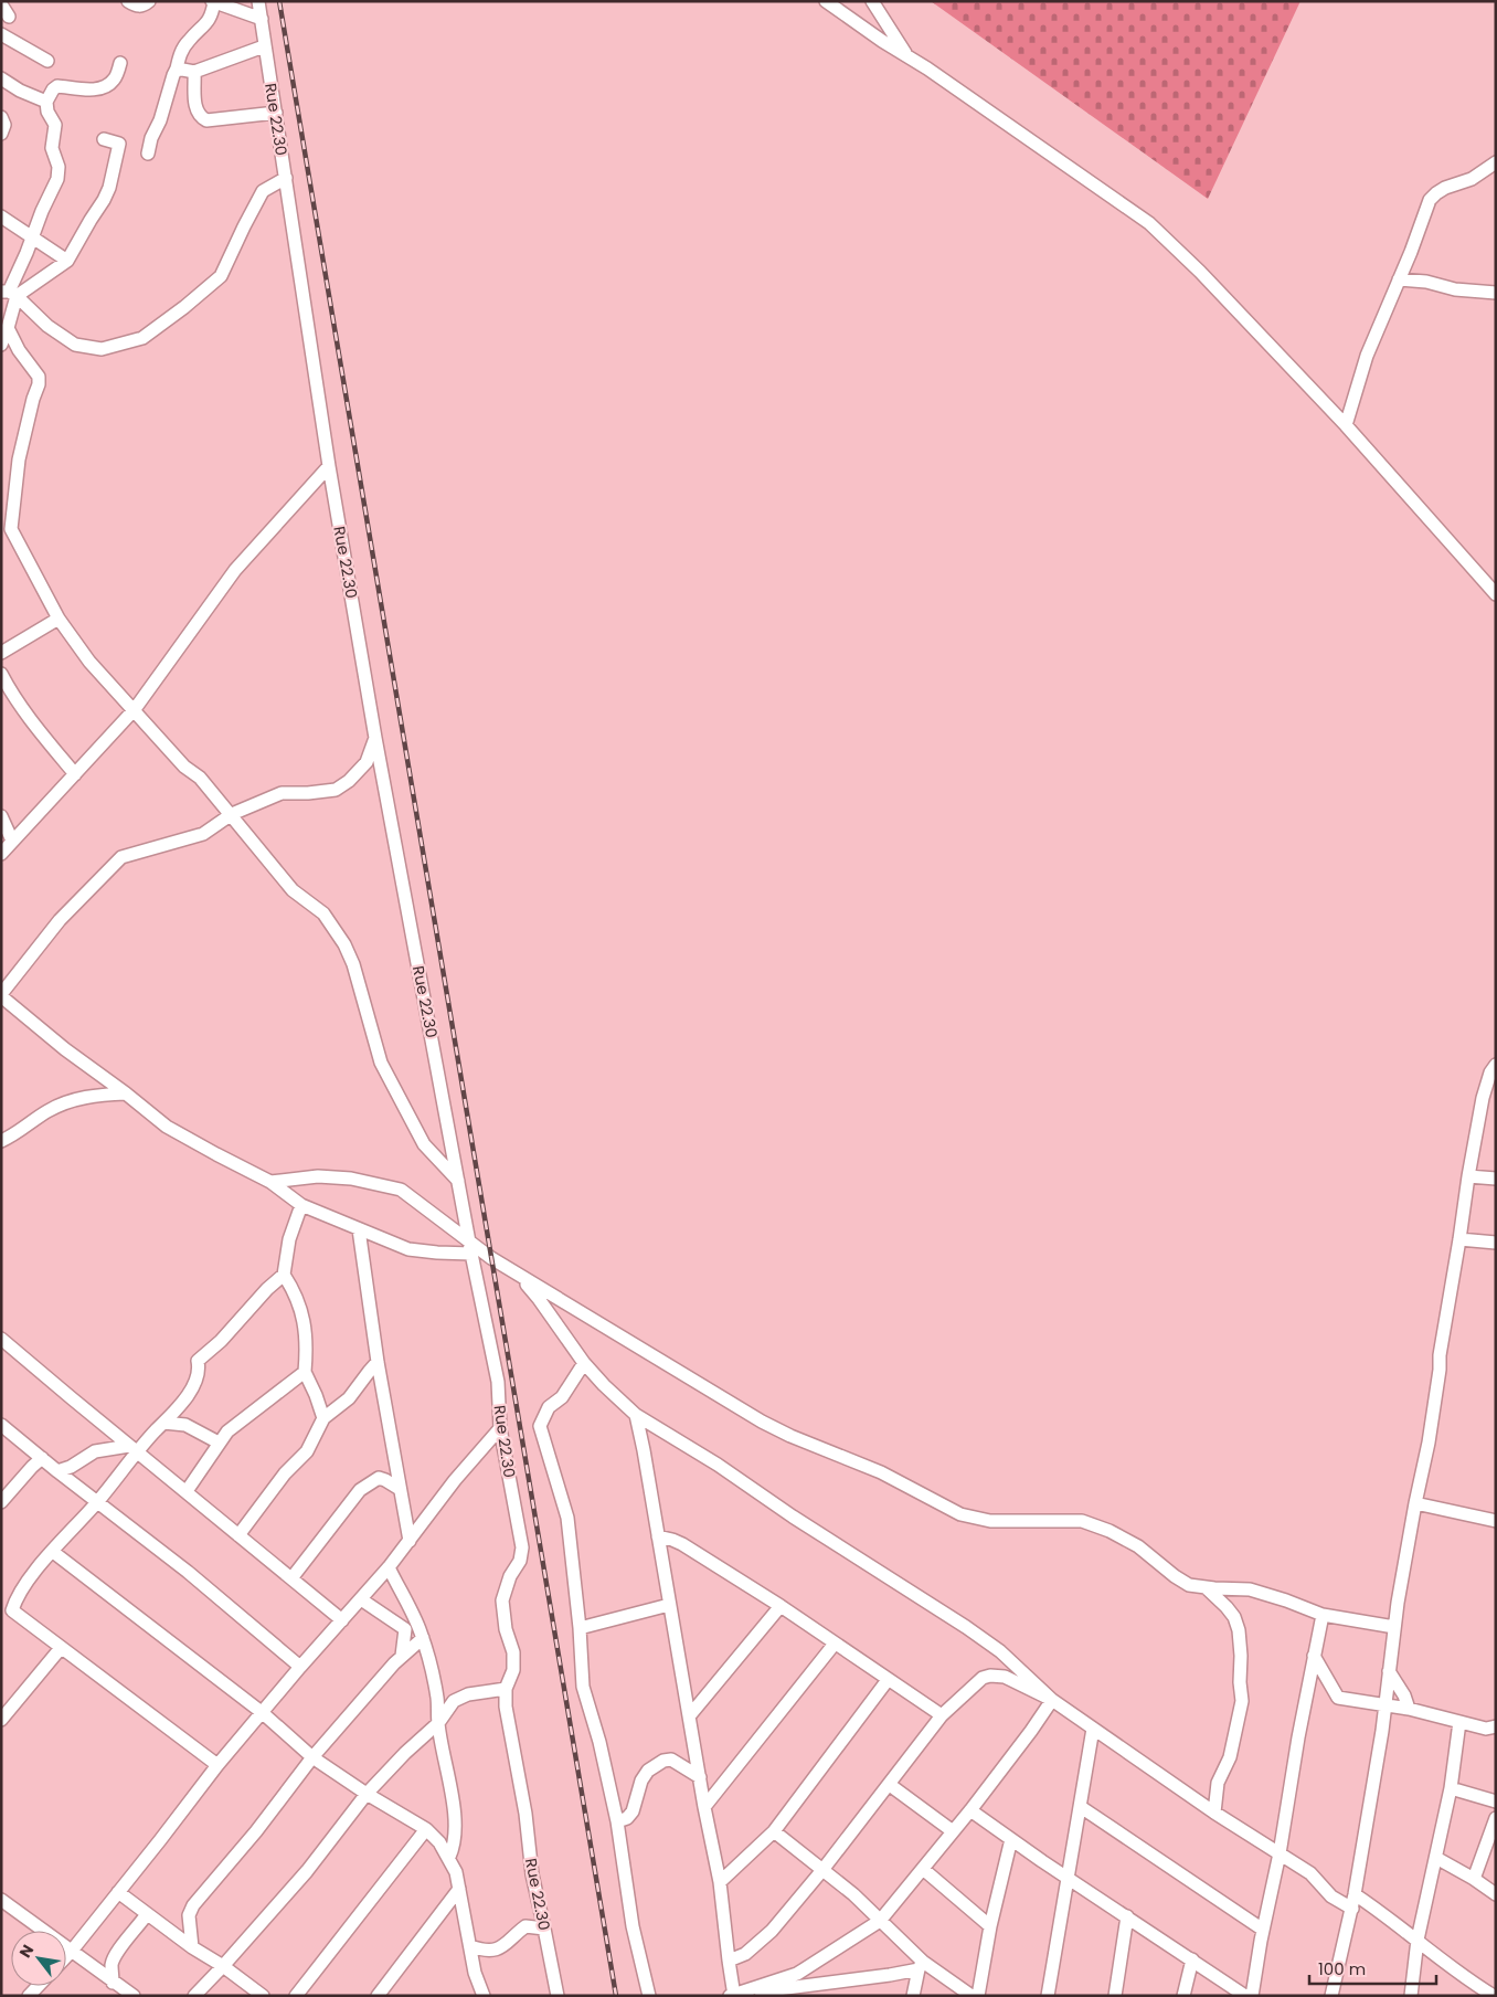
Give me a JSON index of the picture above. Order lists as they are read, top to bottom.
{
  "streets": {
    "street": ["Rue 22.30"]
  },
  "scale_bar": "100 m",
  "north": "top left"
}
